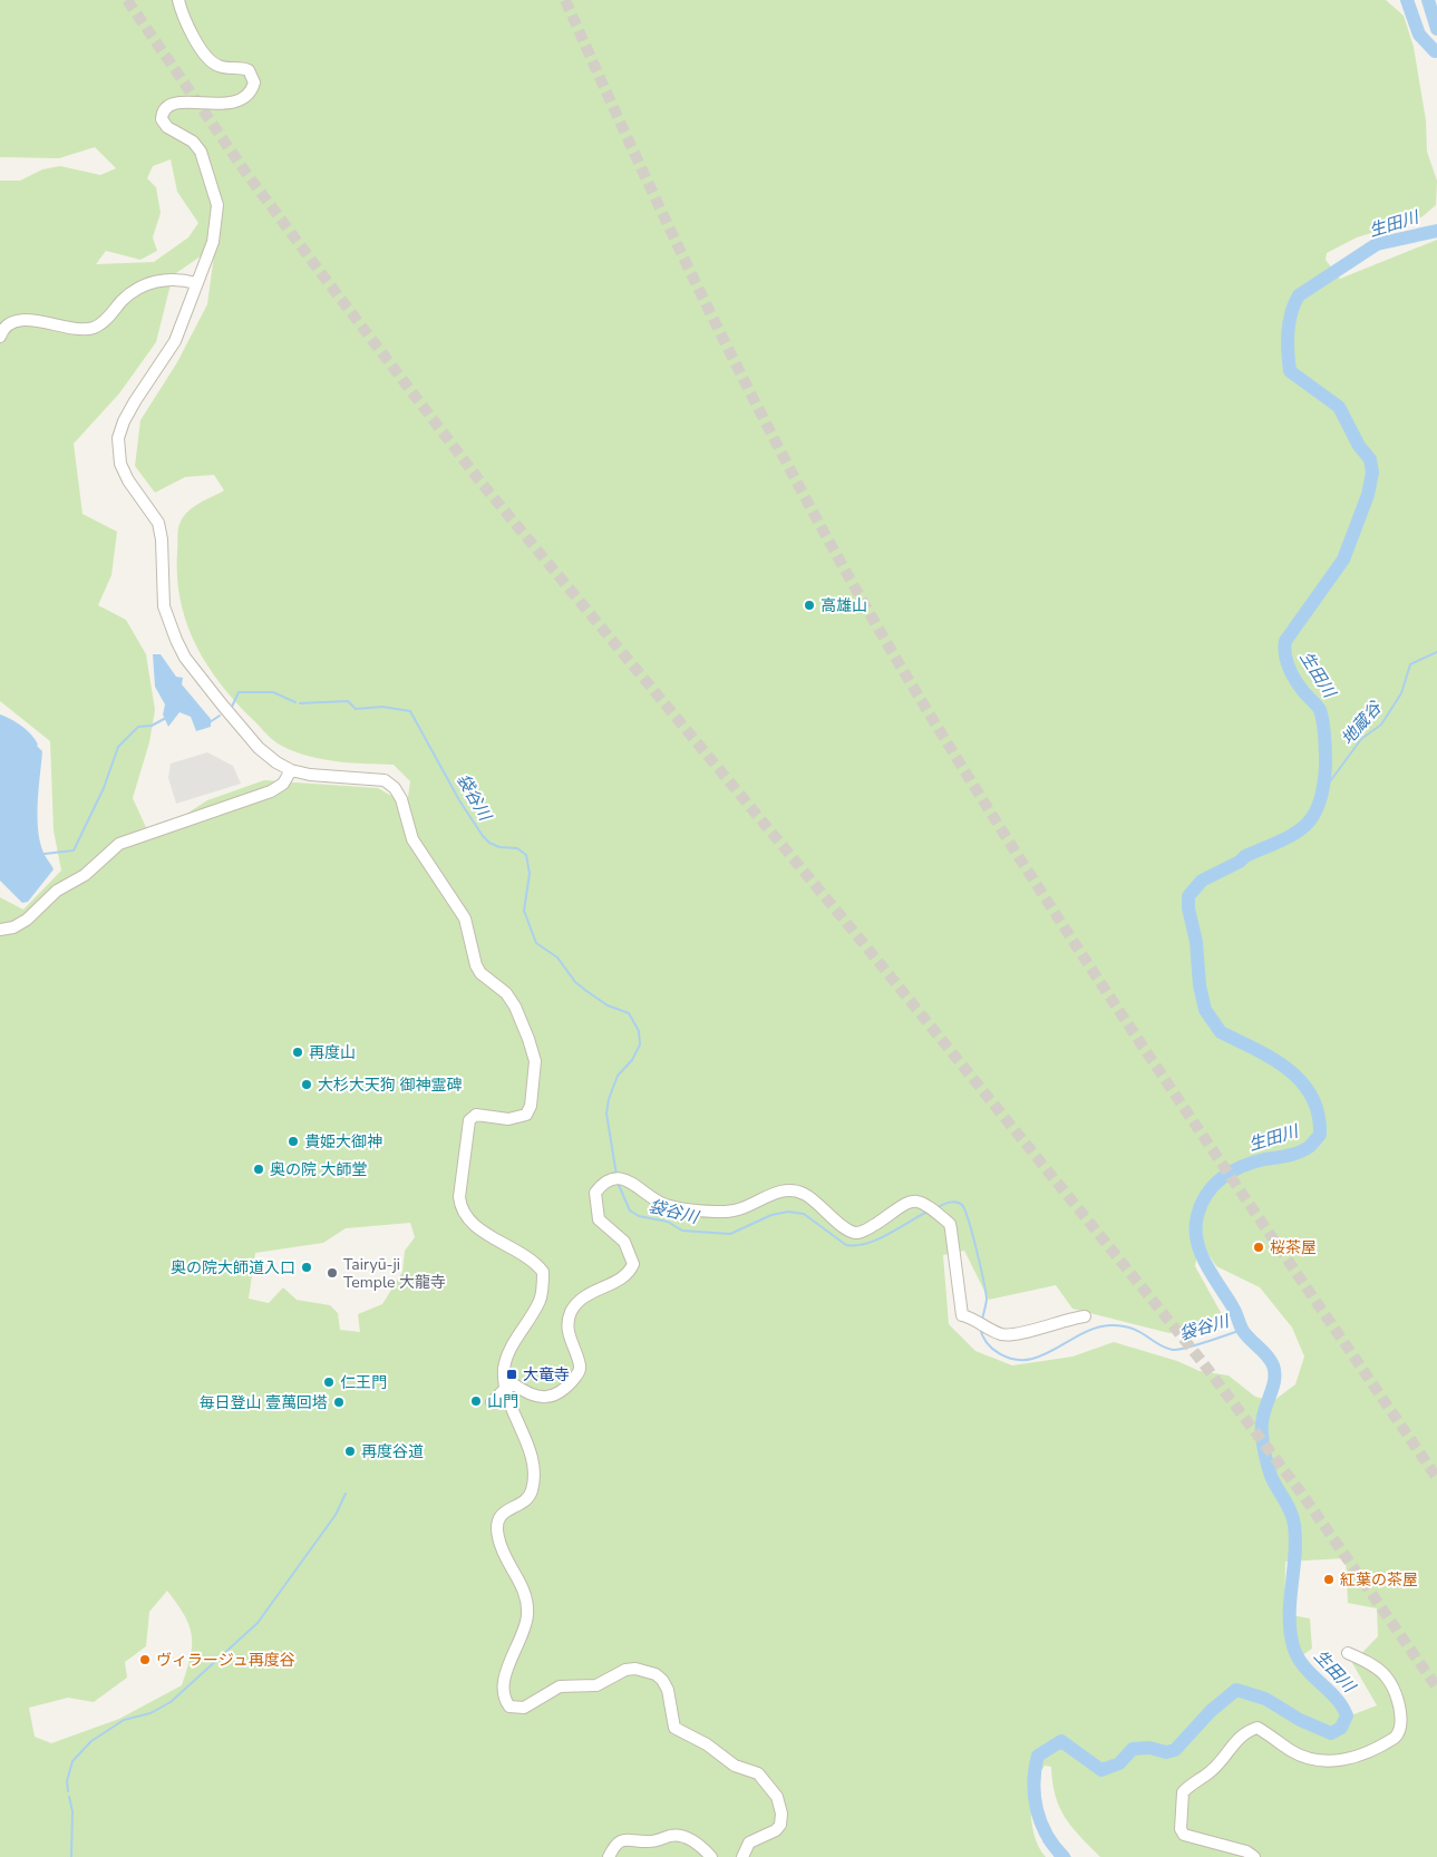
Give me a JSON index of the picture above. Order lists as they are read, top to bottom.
{
  "water": ["生田川", "地蔵谷", "袋谷川"],
  "places": {
    "other": [
      "高雄山",
      "再度山",
      "大杉大天狗 御神霊碑",
      "貴姫大御神",
      "奥の院 大師堂",
      "桜茶屋",
      "奥の院大師道入口",
      "Tairyū-ji Temple 大龍寺",
      "仁王門",
      "山門",
      "毎日登山 壹萬回塔",
      "再度谷道",
      "紅葉の茶屋",
      "ヴィラージュ再度谷"
    ],
    "transit": ["大竜寺"]
  }
}
